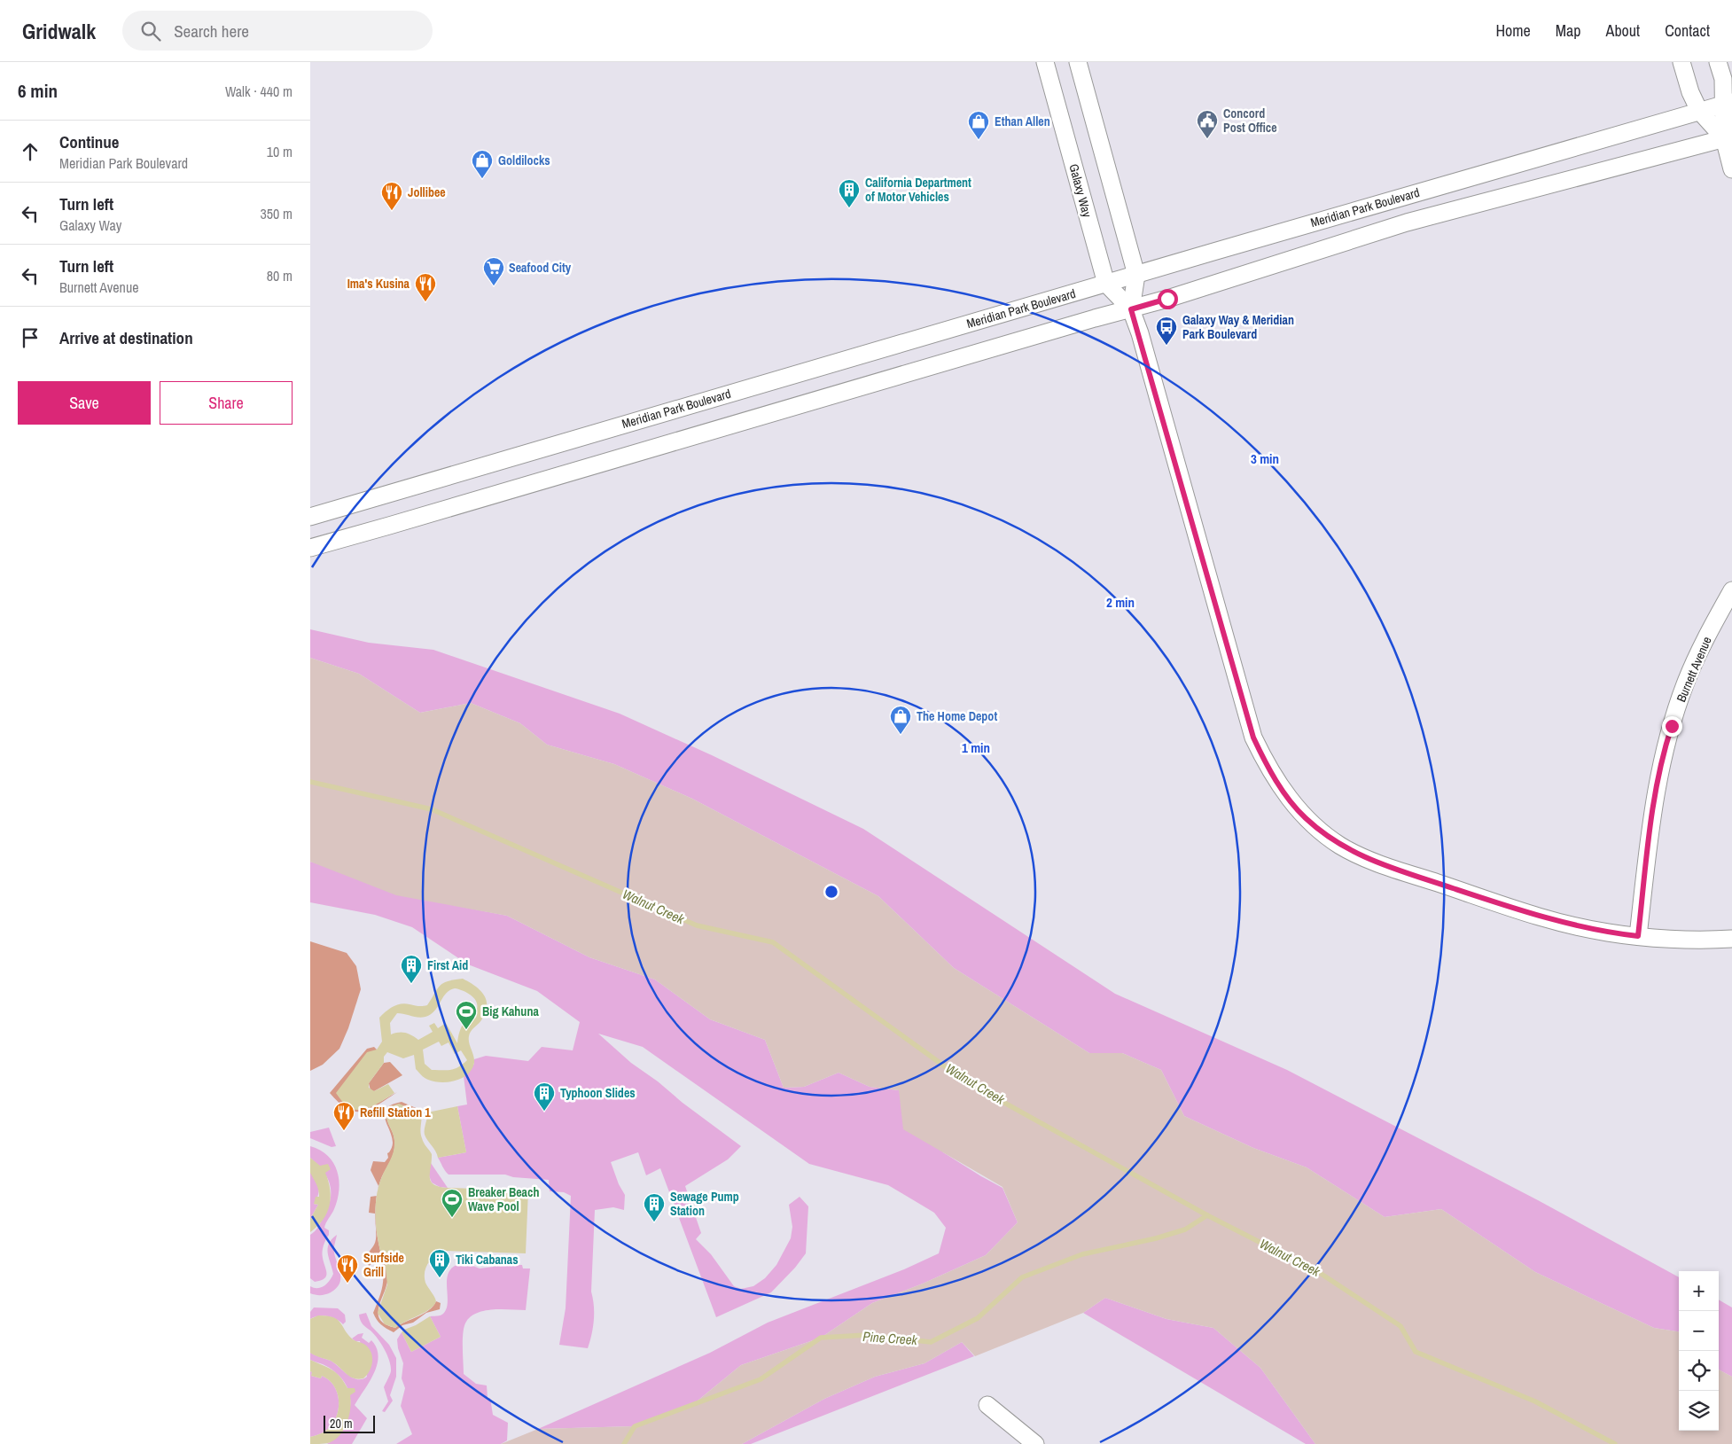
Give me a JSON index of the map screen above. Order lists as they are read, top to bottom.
{
  "streets": {
    "street": ["Galaxy Way", "Meridian Park Boulevard", "Burnett Avenue"]
  },
  "crossings": [
    ["Galaxy Way", "Meridian Park Boulevard"],
    ["Galaxy Way", "Burnett Avenue"]
  ],
  "water": ["Walnut Creek", "Pine Creek"],
  "places": {
    "public building": ["Concord Post Office"],
    "shop": ["Ethan Allen", "Goldilocks", "The Home Depot"],
    "building": [
      "California Department of Motor Vehicles",
      "First Aid",
      "Typhoon Slides",
      "Sewage Pump Station",
      "Tiki Cabanas"
    ],
    "restaurant": [
      "Jollibee",
      "Ima's Kusina",
      "Refill Station 1",
      "Surfside Grill"
    ],
    "supermarket": ["Seafood City"],
    "bus stop": ["Galaxy Way & Meridian Park Boulevard"],
    "sports": ["Big Kahuna", "Breaker Beach Wave Pool"]
  },
  "scale_bar": "20 m",
  "page": {
    "header": "Gridwalk",
    "search": "Search here",
    "nav": [
      "Home",
      "Map",
      "About",
      "Contact"
    ],
    "heading": ["6 min", "Walk · 440 m"],
    "list": [
      ["Continue", "Meridian Park Boulevard", "10 m"],
      ["Turn left", "Galaxy Way", "350 m"],
      ["Turn left", "Burnett Avenue", "80 m"],
      "Arrive at destination"
    ],
    "buttons": ["Save", "Share"],
    "map_buttons": ["+", "−"],
    "scale": "20 m"
  },
  "rings": ["3 min", "2 min", "1 min"]
}
